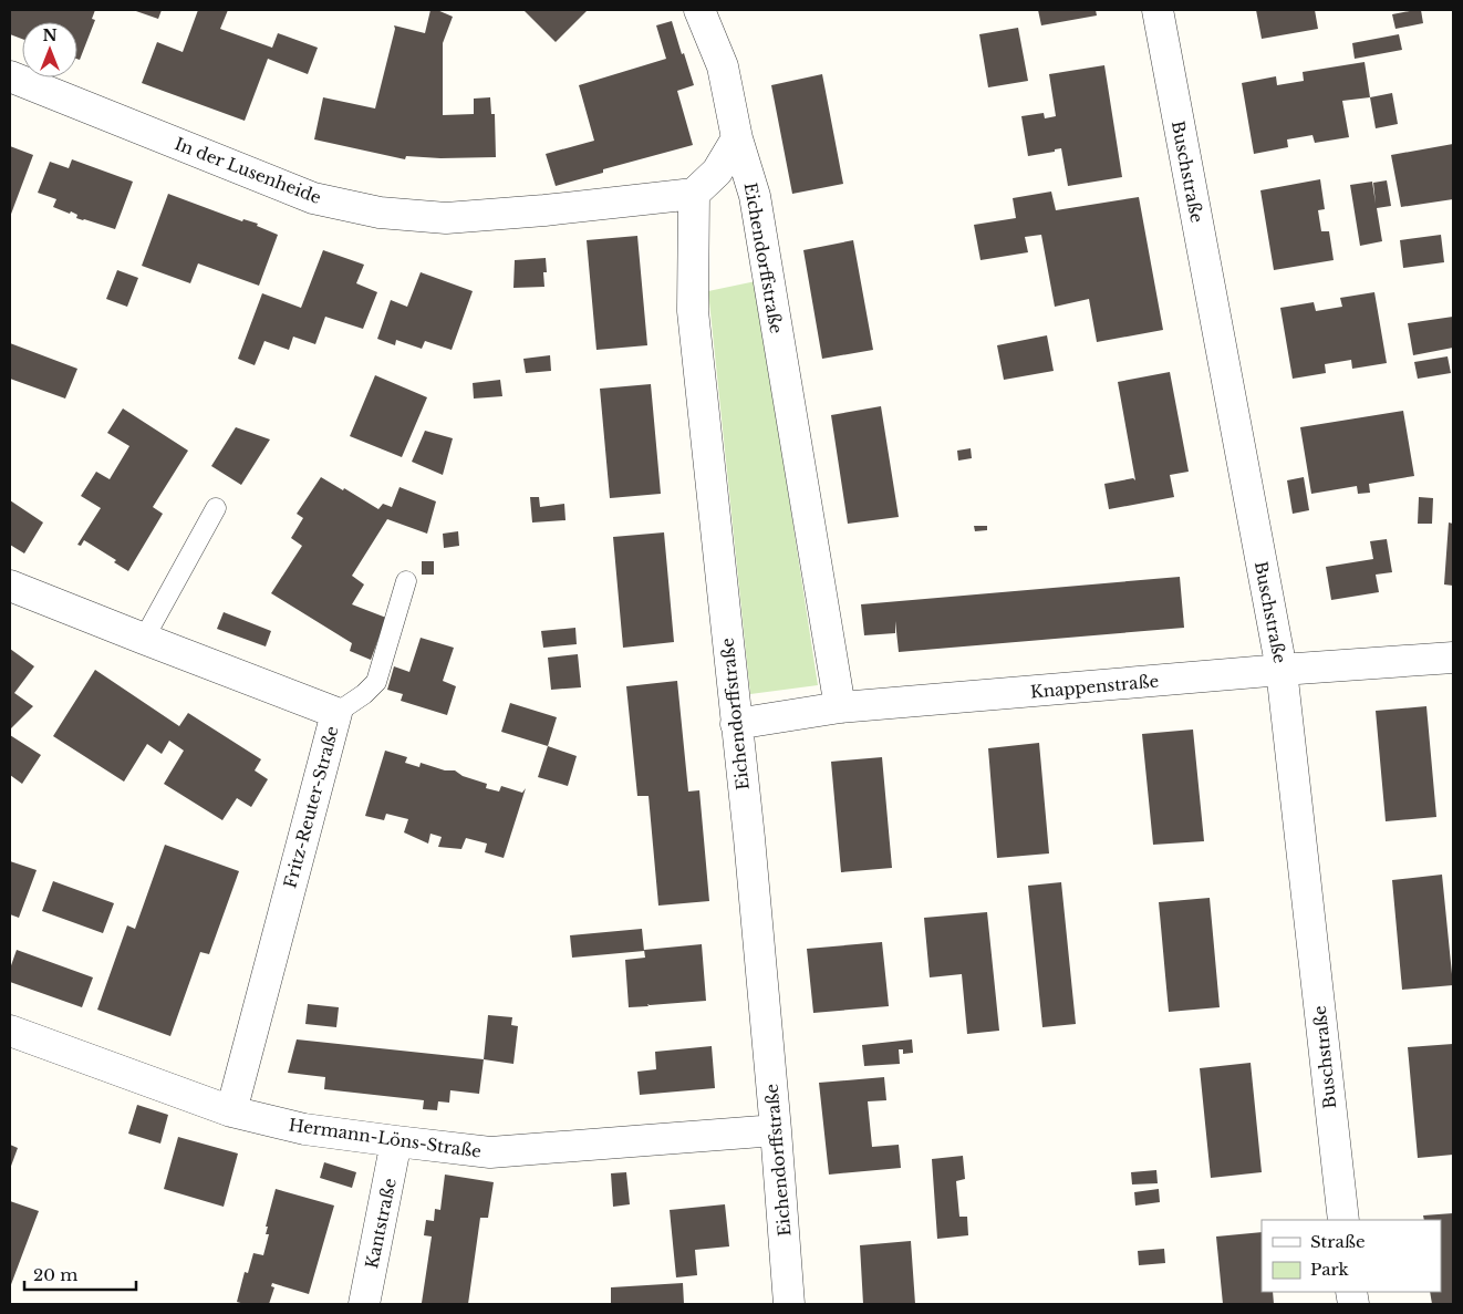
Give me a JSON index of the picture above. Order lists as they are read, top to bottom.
{
  "streets": {
    "street": [
      "In der Lusenheide",
      "Buschstraße",
      "Eichendorffstraße",
      "Knappenstraße",
      "Fritz-Reuter-Straße",
      "Hermann-Löns-Straße",
      "Kantstraße"
    ]
  },
  "crossings": [
    ["In der Lusenheide", "Eichendorffstraße"],
    ["Buschstraße", "Knappenstraße"],
    ["Eichendorffstraße", "Knappenstraße"],
    ["Eichendorffstraße", "Hermann-Löns-Straße"],
    ["Fritz-Reuter-Straße", "Hermann-Löns-Straße"],
    ["Hermann-Löns-Straße", "Kantstraße"]
  ],
  "legend": ["Straße", "Park"],
  "scale_bar": "20 m",
  "north": "top"
}
